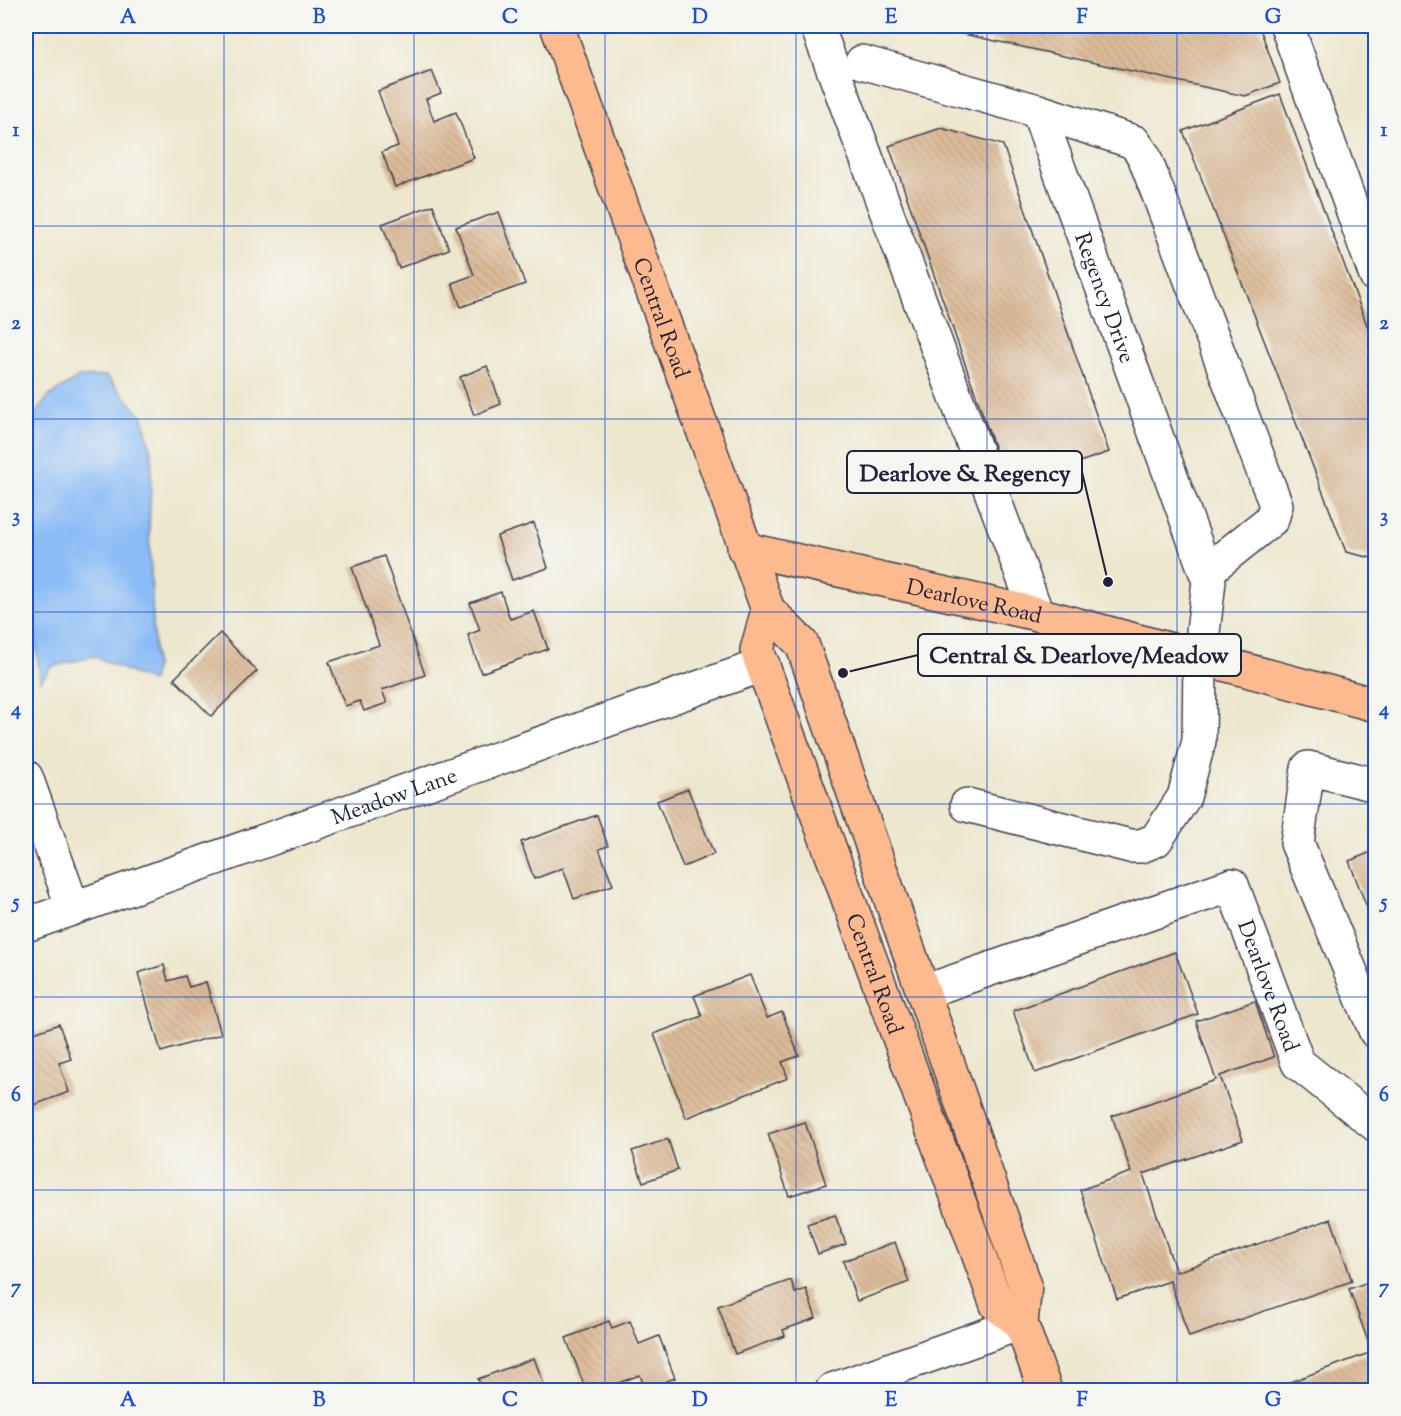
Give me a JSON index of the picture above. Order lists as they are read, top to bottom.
{
  "streets": {
    "main road": ["Central Road", "Dearlove Road"],
    "street": ["Regency Drive", "Meadow Lane"]
  },
  "crossings": [
    ["Regency Drive", "Dearlove Road"],
    ["Central Road", "Dearlove Road"],
    ["Central Road", "Meadow Lane"]
  ],
  "places": ["Dearlove & Regency", "Central & Dearlove/Meadow"],
  "grid": {
    "columns": [
      "A",
      "B",
      "C",
      "D",
      "E",
      "F",
      "G"
    ],
    "rows": [
      "1",
      "2",
      "3",
      "4",
      "5",
      "6",
      "7"
    ]
  }
}
